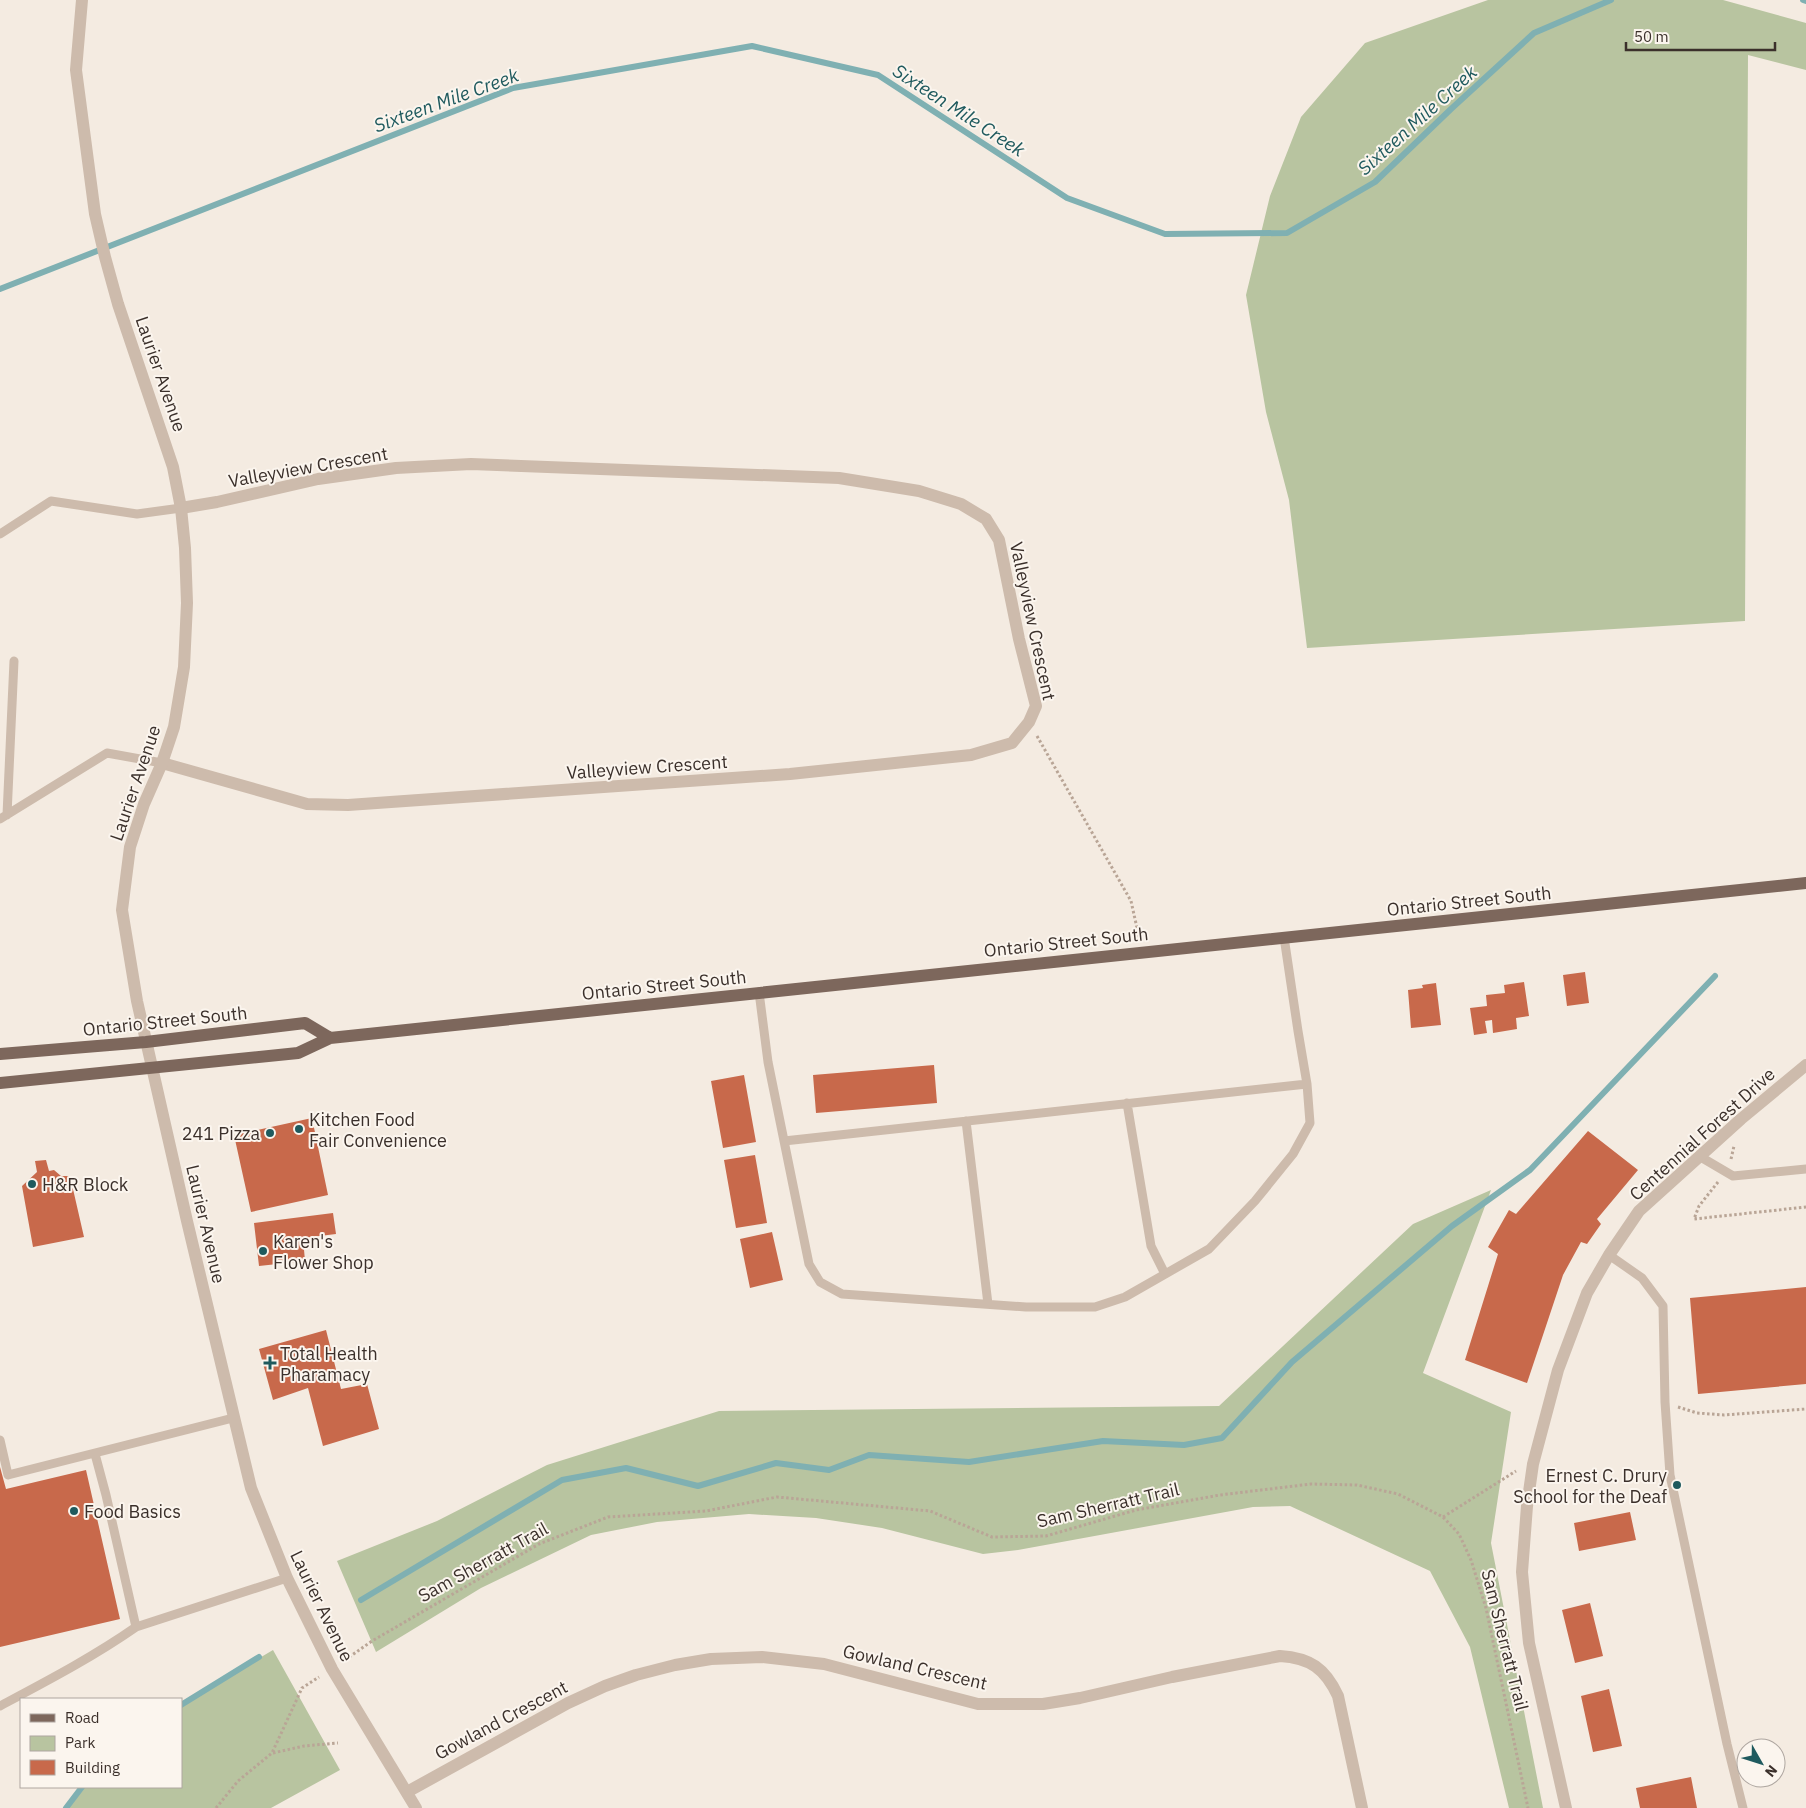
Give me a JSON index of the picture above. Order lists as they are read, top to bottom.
{
  "streets": {
    "main road": ["Ontario Street South"],
    "street": [
      "Laurier Avenue",
      "Valleyview Crescent",
      "Centennial Forest Drive",
      "Gowland Crescent"
    ],
    "path": ["Sam Sherratt Trail"]
  },
  "crossings": [
    ["Laurier Avenue", "Valleyview Crescent"],
    ["Laurier Avenue", "Ontario Street South"],
    ["Laurier Avenue", "Sam Sherratt Trail"],
    ["Laurier Avenue", "Gowland Crescent"]
  ],
  "water": ["Sixteen Mile Creek"],
  "places": {
    "other": [
      "Kitchen Food Fair Convenience",
      "241 Pizza",
      "H&R Block",
      "Karen's Flower Shop",
      "Ernest C. Drury School for the Deaf",
      "Food Basics"
    ],
    "health": ["Total Health Pharamacy"]
  },
  "legend": ["Road", "Park", "Building"],
  "scale_bar": "50 m",
  "north": "bottom right"
}
